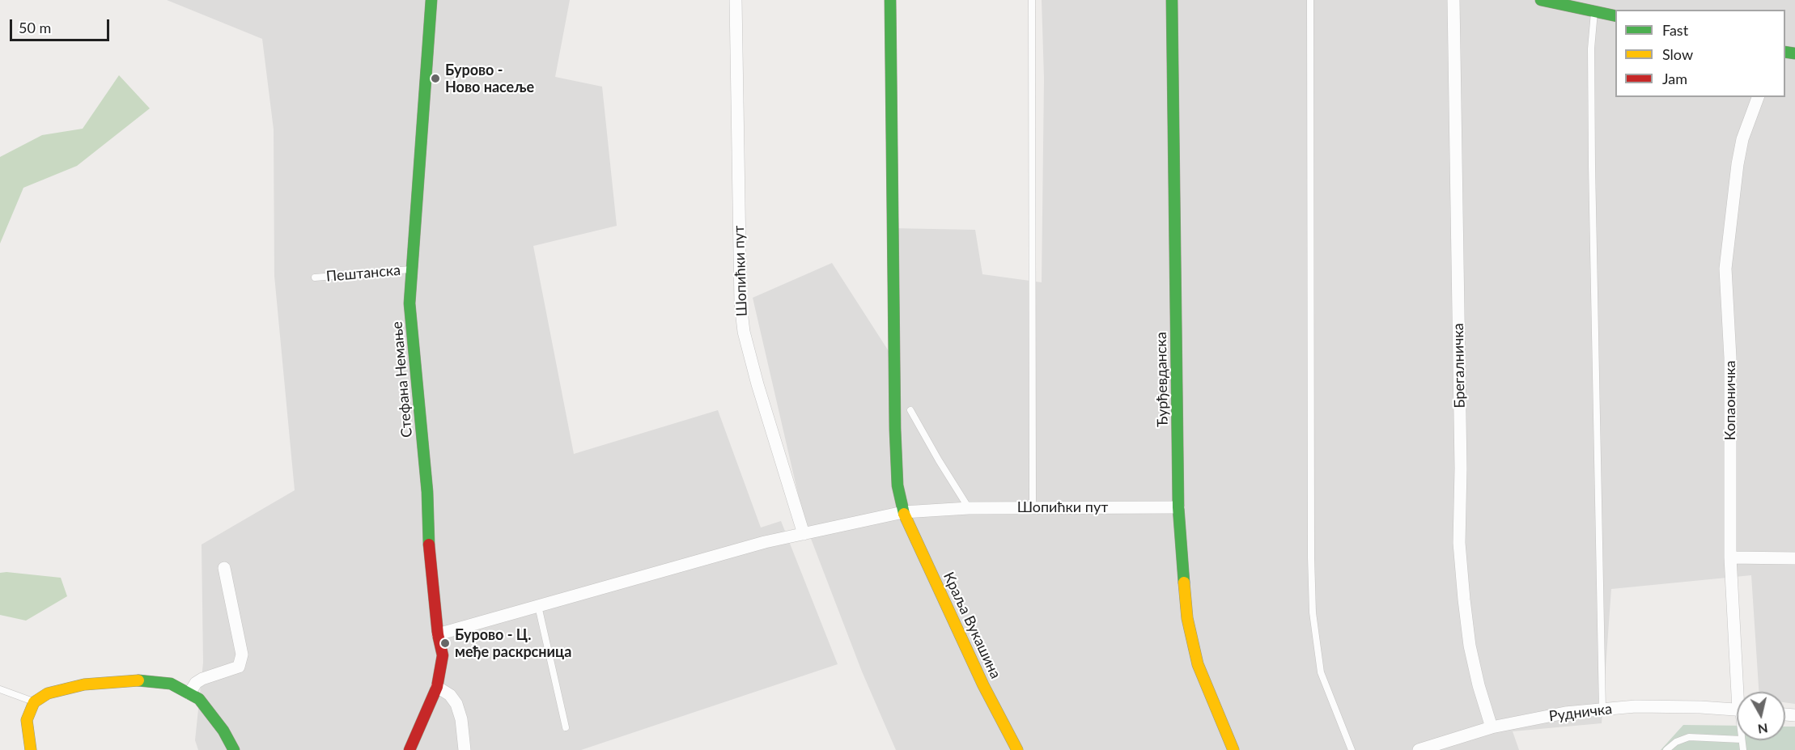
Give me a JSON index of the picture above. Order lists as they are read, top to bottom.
{
  "streets": {
    "street": [
      "Шопићки пут",
      "Брегалничка",
      "Стефана Немање",
      "Ђурђевданска",
      "Копаоничка",
      "Краља Вукашина",
      "Рудничка"
    ],
    "lane": ["Пештанска"]
  },
  "crossings": [
    ["Шопићки пут", "Стефана Немање"],
    ["Шопићки пут", "Ђурђевданска"],
    ["Шопићки пут", "Краља Вукашина"],
    ["Пештанска", "Стефана Немање"],
    ["Брегалничка", "Рудничка"]
  ],
  "places": ["Бурово - Ново насеље", "Бурово - Ц. међе раскрсница"],
  "legend": ["Fast", "Slow", "Jam"],
  "scale_bar": "50 m",
  "north": "bottom"
}
